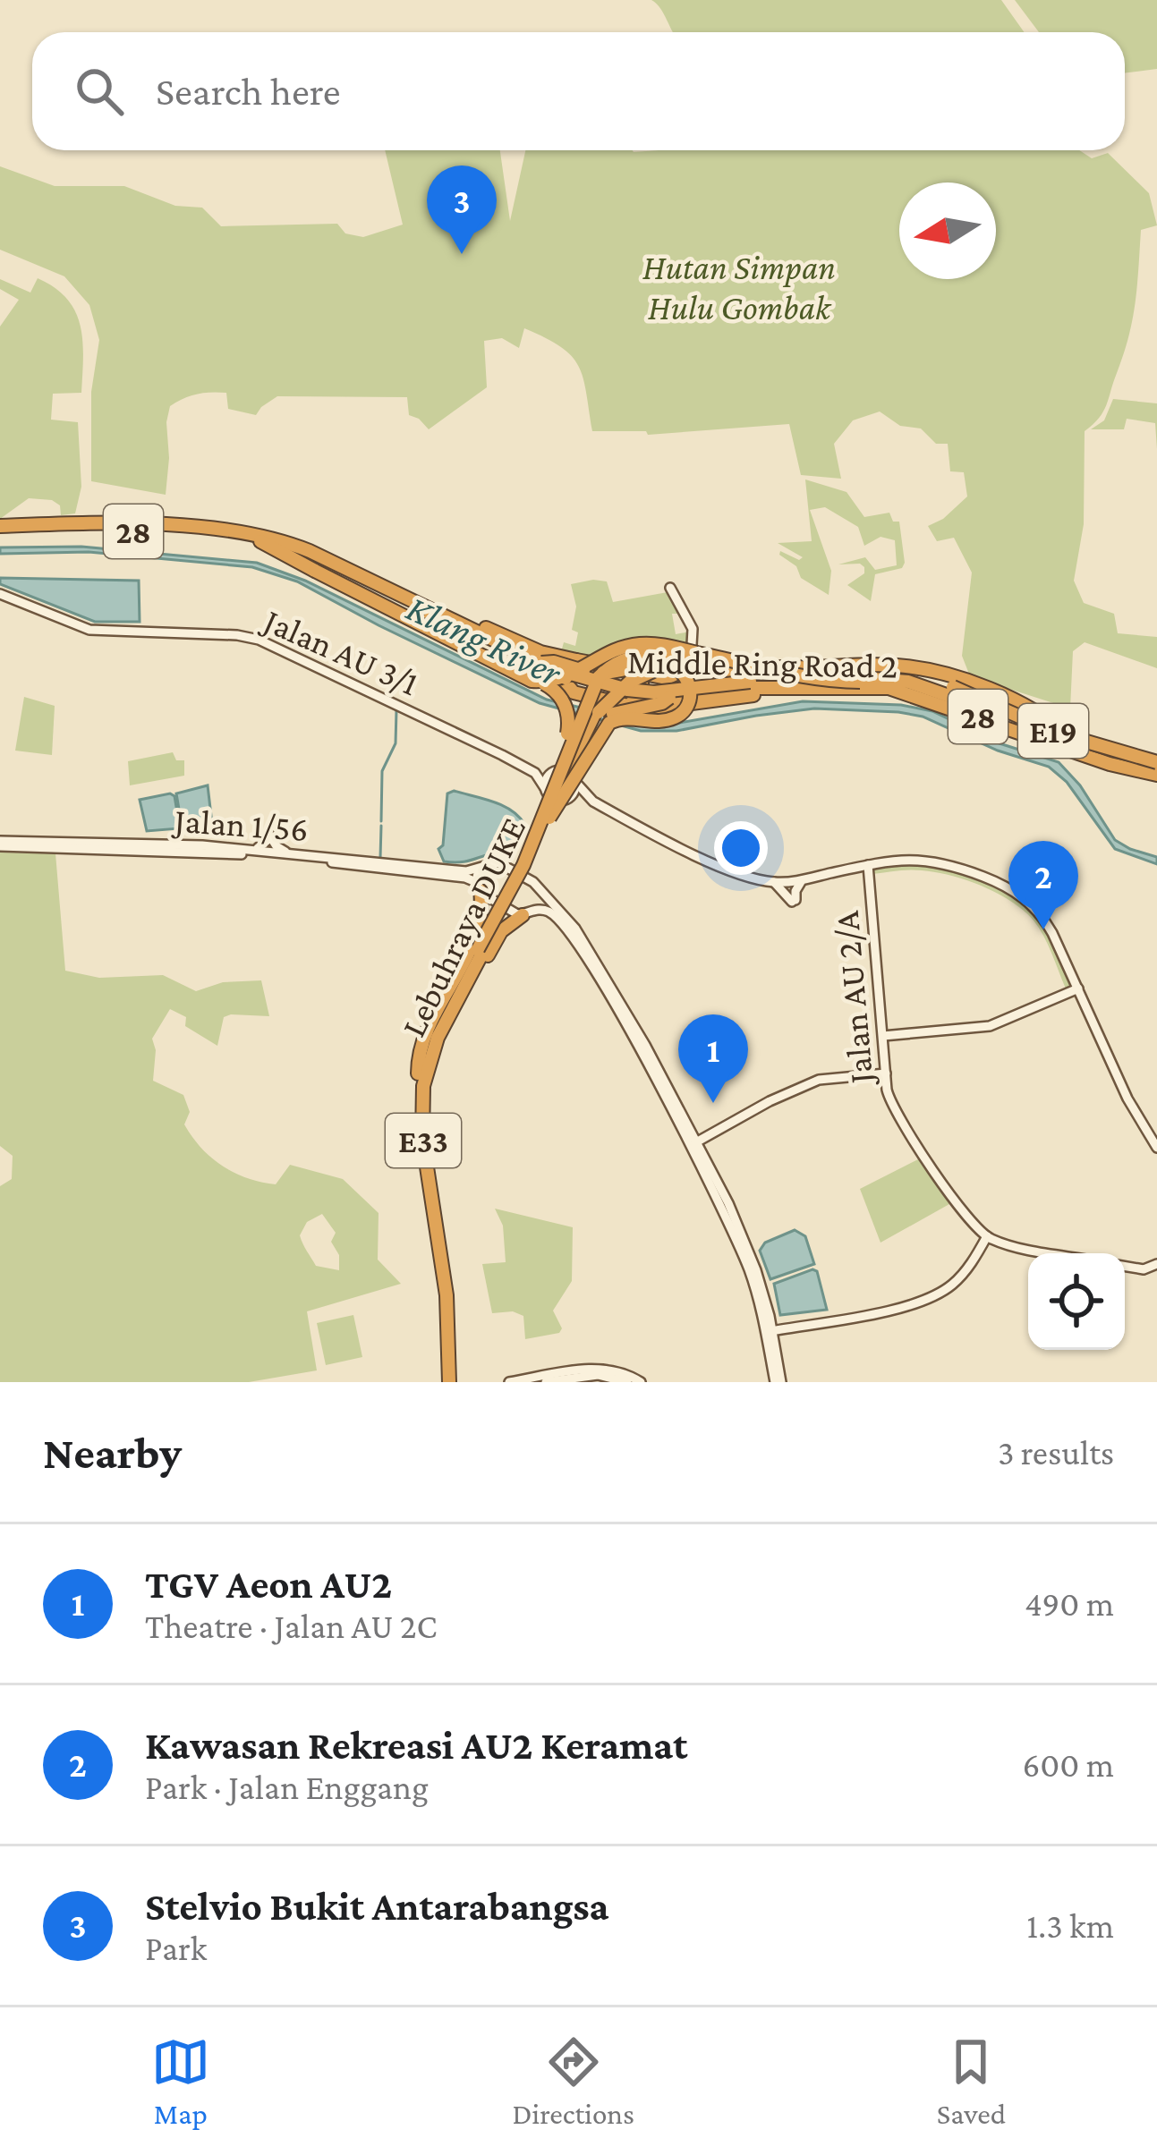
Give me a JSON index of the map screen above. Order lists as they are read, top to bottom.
{
  "streets": {
    "highway": [
      "28",
      "Middle Ring Road 2",
      "E19",
      "Lebuhraya DUKE",
      "E33"
    ],
    "main road": ["Jalan AU 3/1", "Jalan 1/56", "Jalan AU 2/A"]
  },
  "crossings": [
    ["Middle Ring Road 2", "E19"]
  ],
  "water": ["Klang River"],
  "parks": ["Hutan Simpan Hulu Gombak"],
  "north": "left",
  "page": {
    "search": "Search here",
    "pins": ["3", "2", "1"],
    "heading": ["Nearby", "3 results"],
    "list": [
      {
        "mark": "1",
        "name": "TGV Aeon AU2",
        "note": "Theatre · Jalan AU 2C",
        "value": "490 m"
      },
      {
        "mark": "2",
        "name": "Kawasan Rekreasi AU2 Keramat",
        "note": "Park · Jalan Enggang",
        "value": "600 m"
      },
      {
        "mark": "3",
        "name": "Stelvio Bukit Antarabangsa",
        "note": "Park",
        "value": "1.3 km"
      }
    ],
    "nav": ["Map", "Directions", "Saved"]
  }
}
